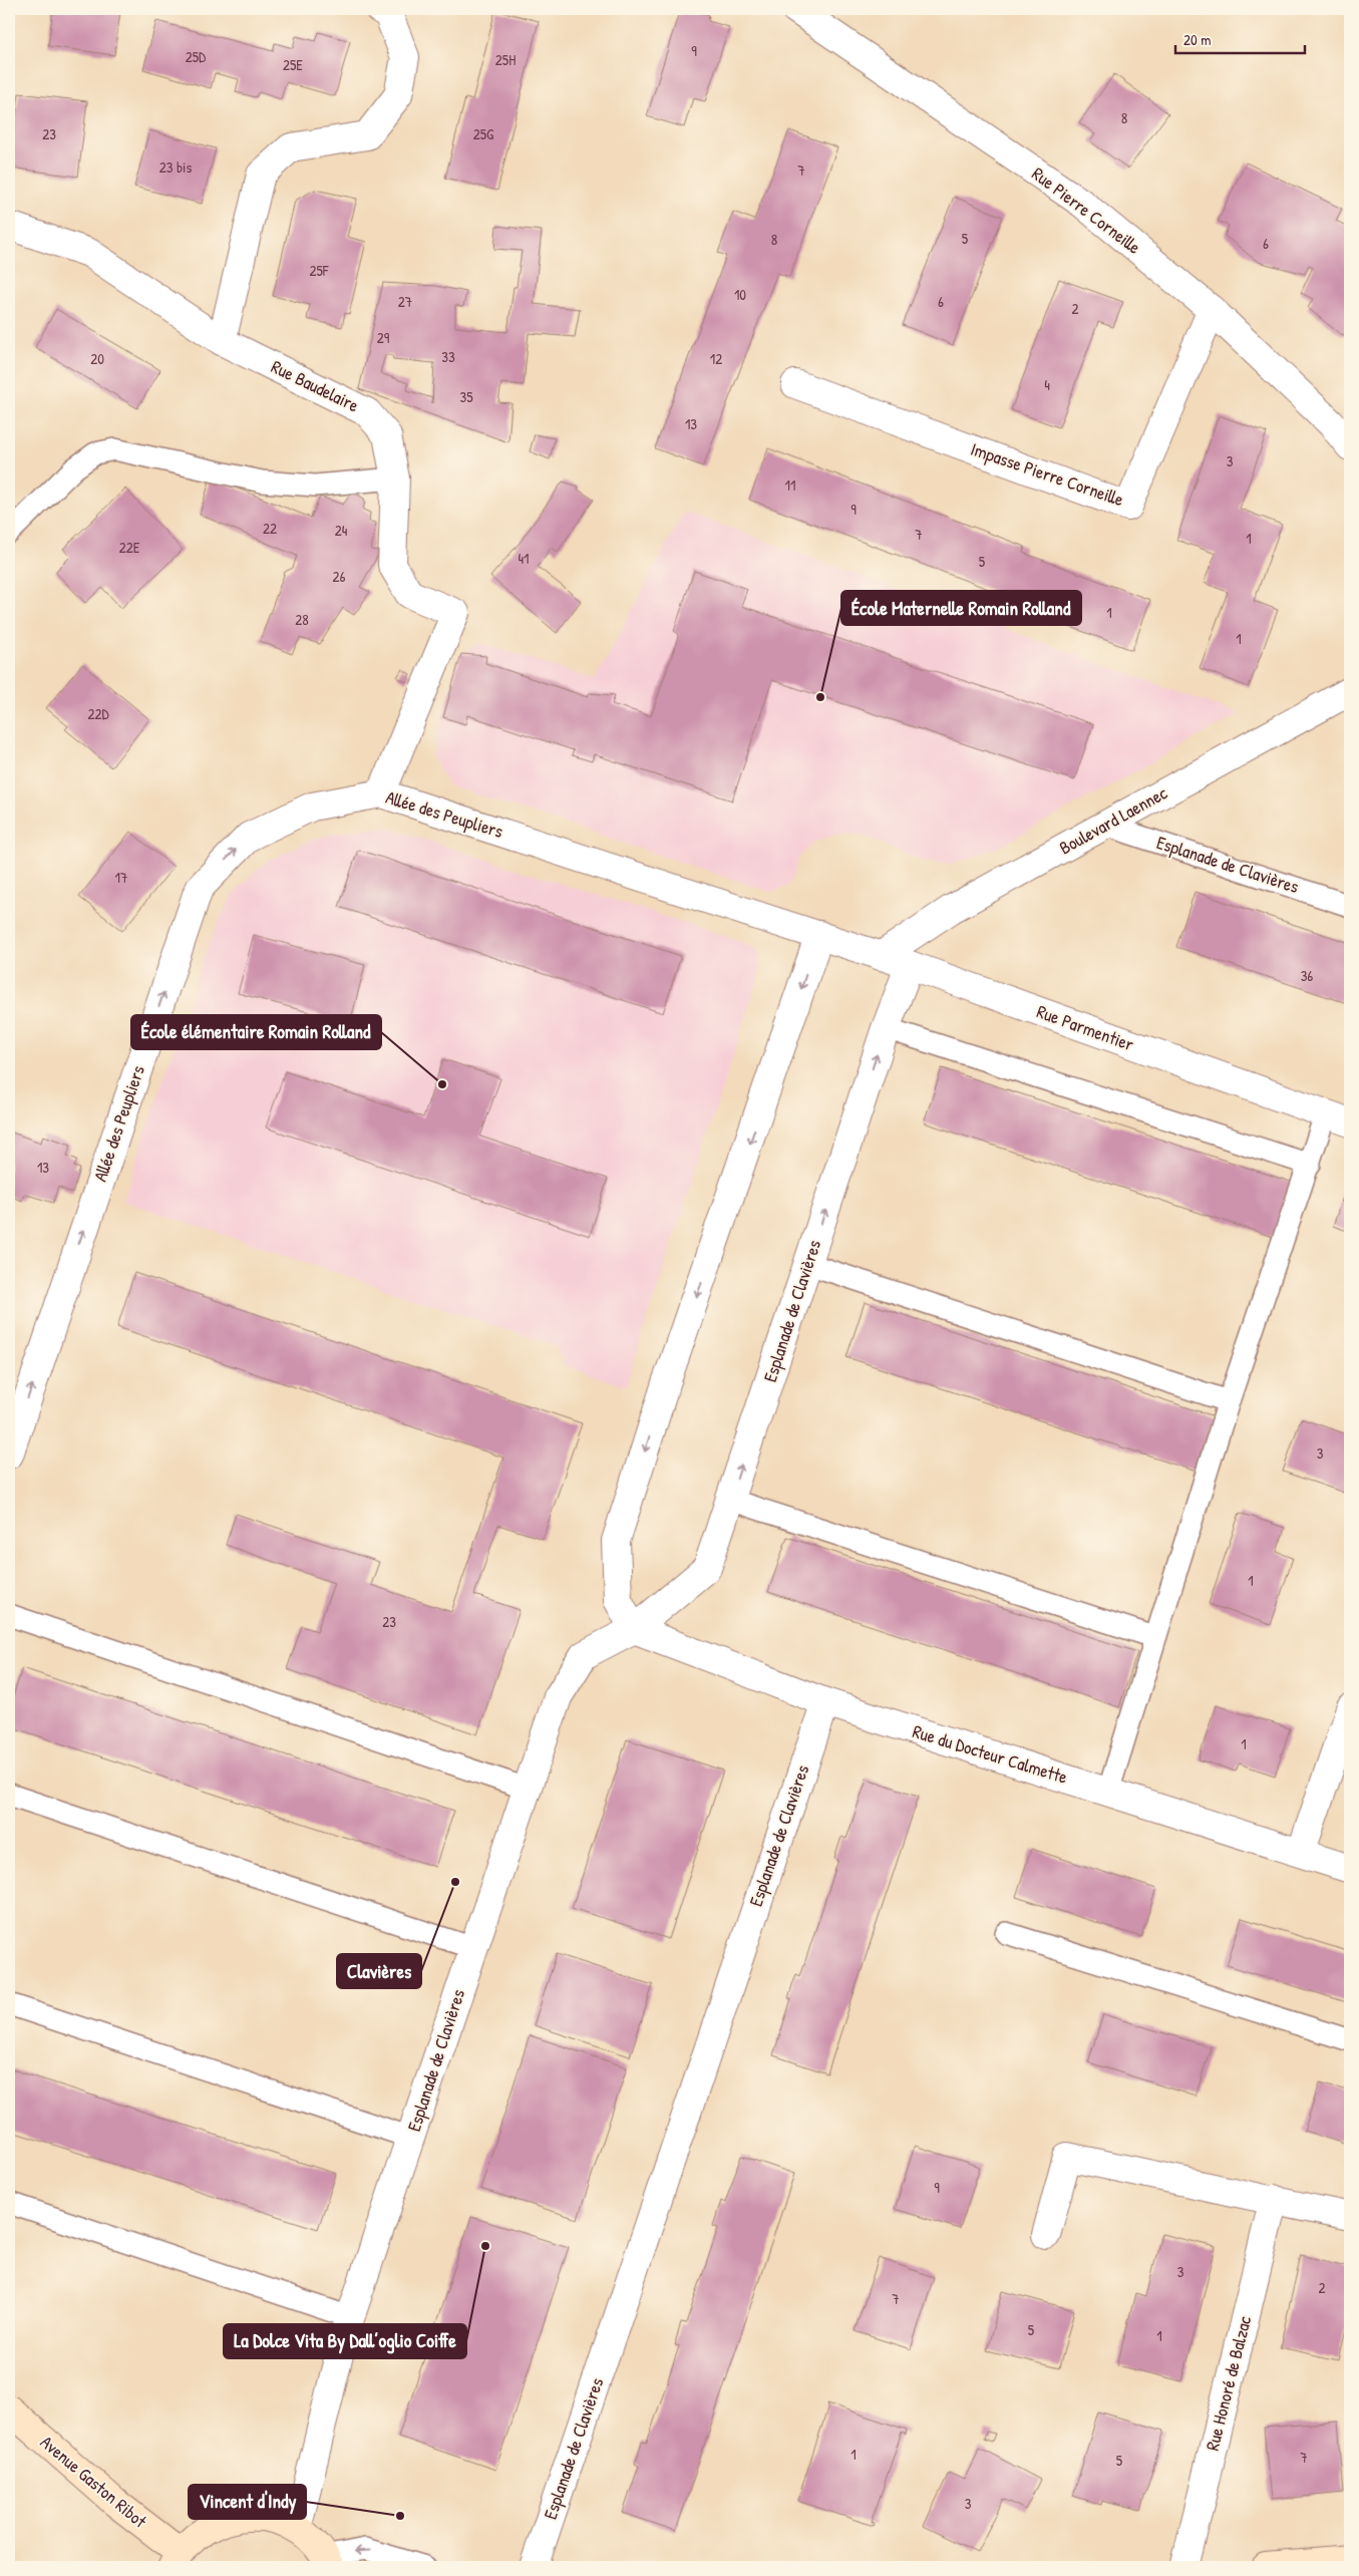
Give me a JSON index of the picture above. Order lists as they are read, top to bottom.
{
  "streets": {
    "street": [
      "Rue Pierre Corneille",
      "Rue Baudelaire",
      "Impasse Pierre Corneille",
      "Allée des Peupliers",
      "Boulevard Laennec",
      "Esplanade de Clavières",
      "Rue Parmentier",
      "Rue du Docteur Calmette",
      "Rue Honoré de Balzac",
      "Avenue Gaston Ribot"
    ]
  },
  "crossings": [
    ["Rue Pierre Corneille", "Impasse Pierre Corneille"],
    ["Rue Baudelaire", "Allée des Peupliers"],
    ["Allée des Peupliers", "Rue Parmentier"],
    ["Boulevard Laennec", "Esplanade de Clavières"],
    ["Boulevard Laennec", "Rue Parmentier"],
    ["Esplanade de Clavières", "Rue Parmentier"],
    ["Esplanade de Clavières", "Rue du Docteur Calmette"]
  ],
  "one_way": ["Allée des Peupliers"],
  "places": [
    "École Maternelle Romain Rolland",
    "École élémentaire Romain Rolland",
    "Clavières",
    "La Dolce Vita By Dall’oglio Coiffe",
    "Vincent d'Indy"
  ],
  "house_numbers": [
    "9",
    "25D",
    "25H",
    "25E",
    "8",
    "23",
    "25G",
    "23 bis",
    "7",
    "5",
    "8",
    "6",
    "25F",
    "10",
    "27",
    "6",
    "2",
    "29",
    "33",
    "20",
    "12",
    "4",
    "35",
    "13",
    "3",
    "11",
    "9",
    "22",
    "24",
    "7",
    "1",
    "22E",
    "41",
    "5",
    "26",
    "1",
    "28",
    "1",
    "22D",
    "17",
    "36",
    "13",
    "3",
    "1",
    "23",
    "1",
    "9",
    "3",
    "2",
    "7",
    "5",
    "1",
    "1",
    "7",
    "5",
    "3"
  ],
  "scale_bar": "20 m"
}
